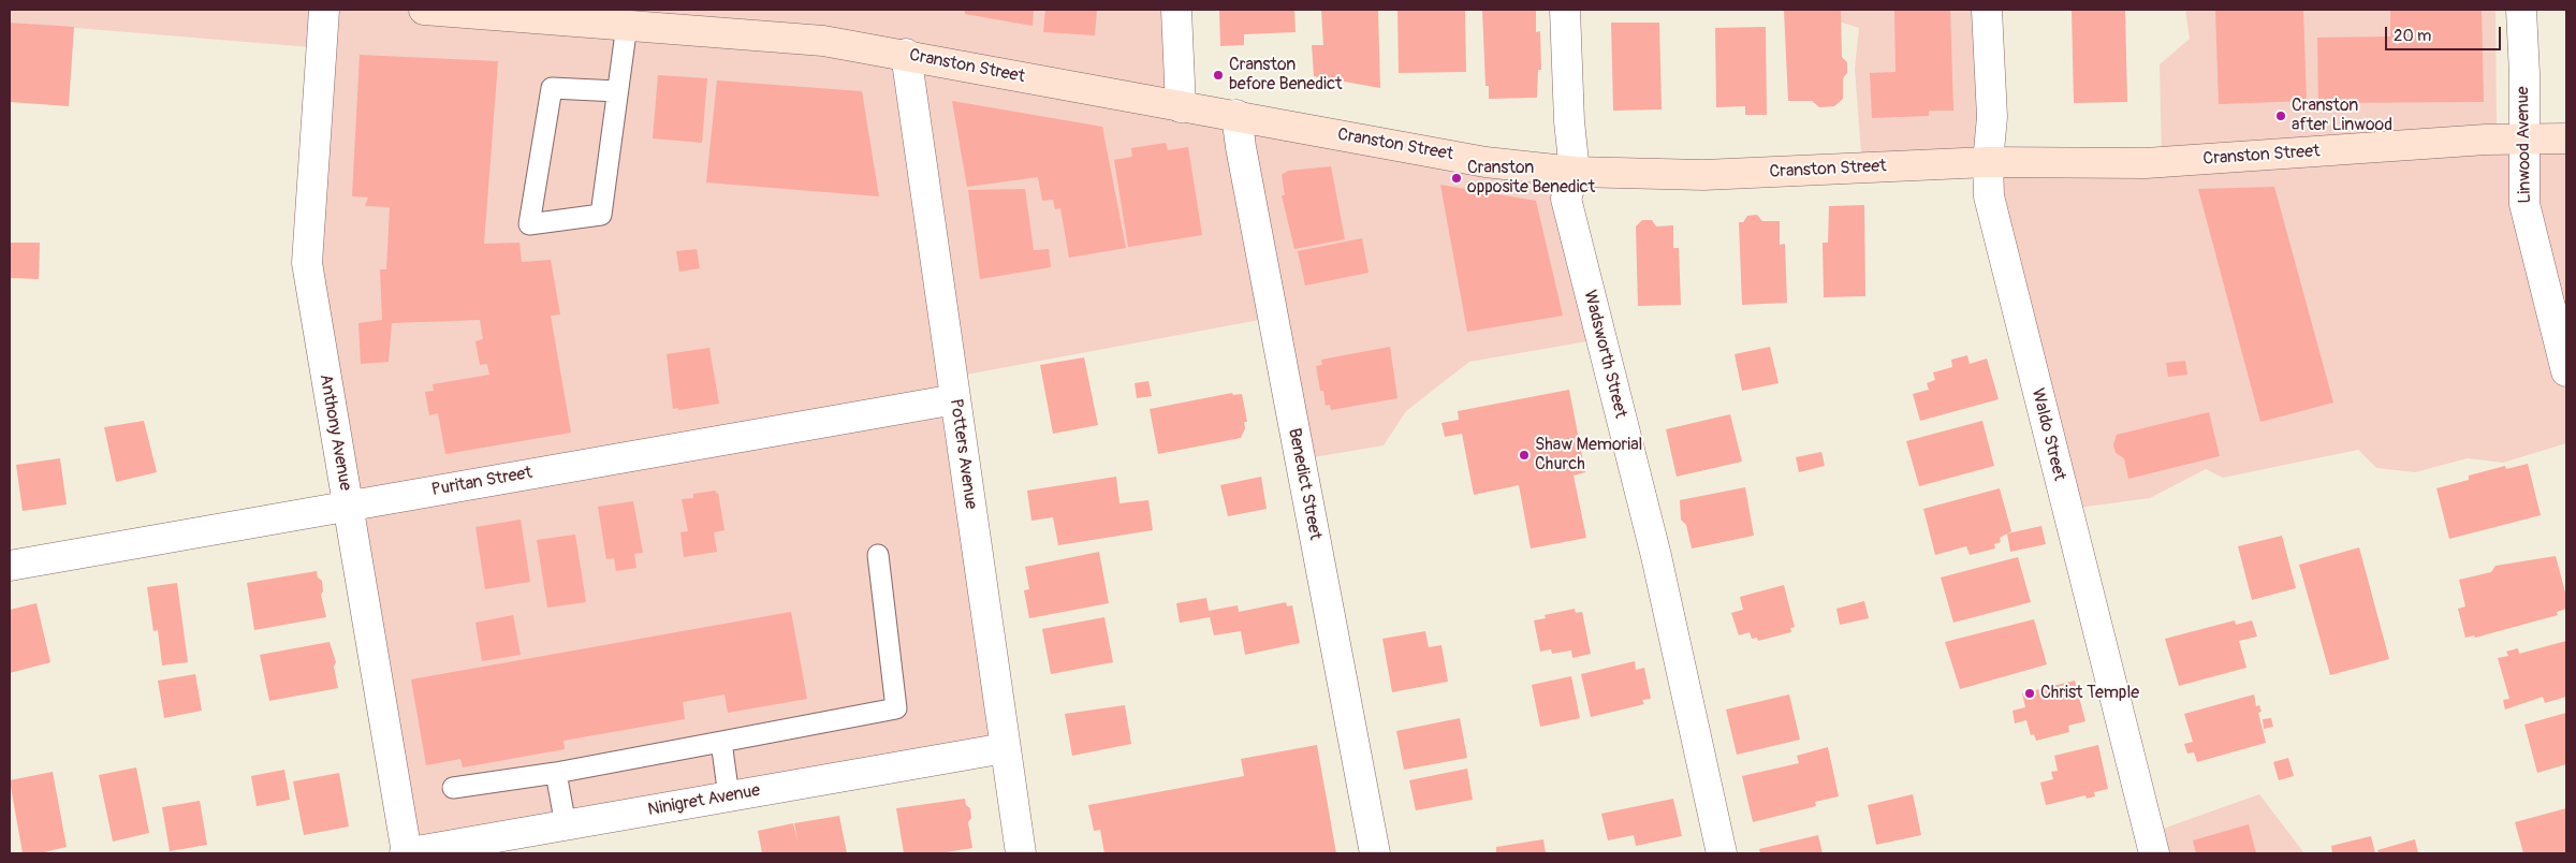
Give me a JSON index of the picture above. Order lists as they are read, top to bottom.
{
  "streets": {
    "main road": ["Cranston Street"],
    "street": [
      "Linwood Avenue",
      "Wadsworth Street",
      "Anthony Avenue",
      "Waldo Street",
      "Potters Avenue",
      "Puritan Street",
      "Benedict Street",
      "Ninigret Avenue"
    ]
  },
  "crossings": [
    ["Cranston Street", "Linwood Avenue"],
    ["Cranston Street", "Wadsworth Street"],
    ["Cranston Street", "Waldo Street"],
    ["Cranston Street", "Potters Avenue"],
    ["Cranston Street", "Benedict Street"],
    ["Anthony Avenue", "Puritan Street"],
    ["Anthony Avenue", "Ninigret Avenue"],
    ["Potters Avenue", "Puritan Street"],
    ["Potters Avenue", "Ninigret Avenue"]
  ],
  "places": [
    "Cranston before Benedict",
    "Cranston after Linwood",
    "Cranston opposite Benedict",
    "Shaw Memorial Church",
    "Christ Temple"
  ],
  "scale_bar": "20 m"
}
